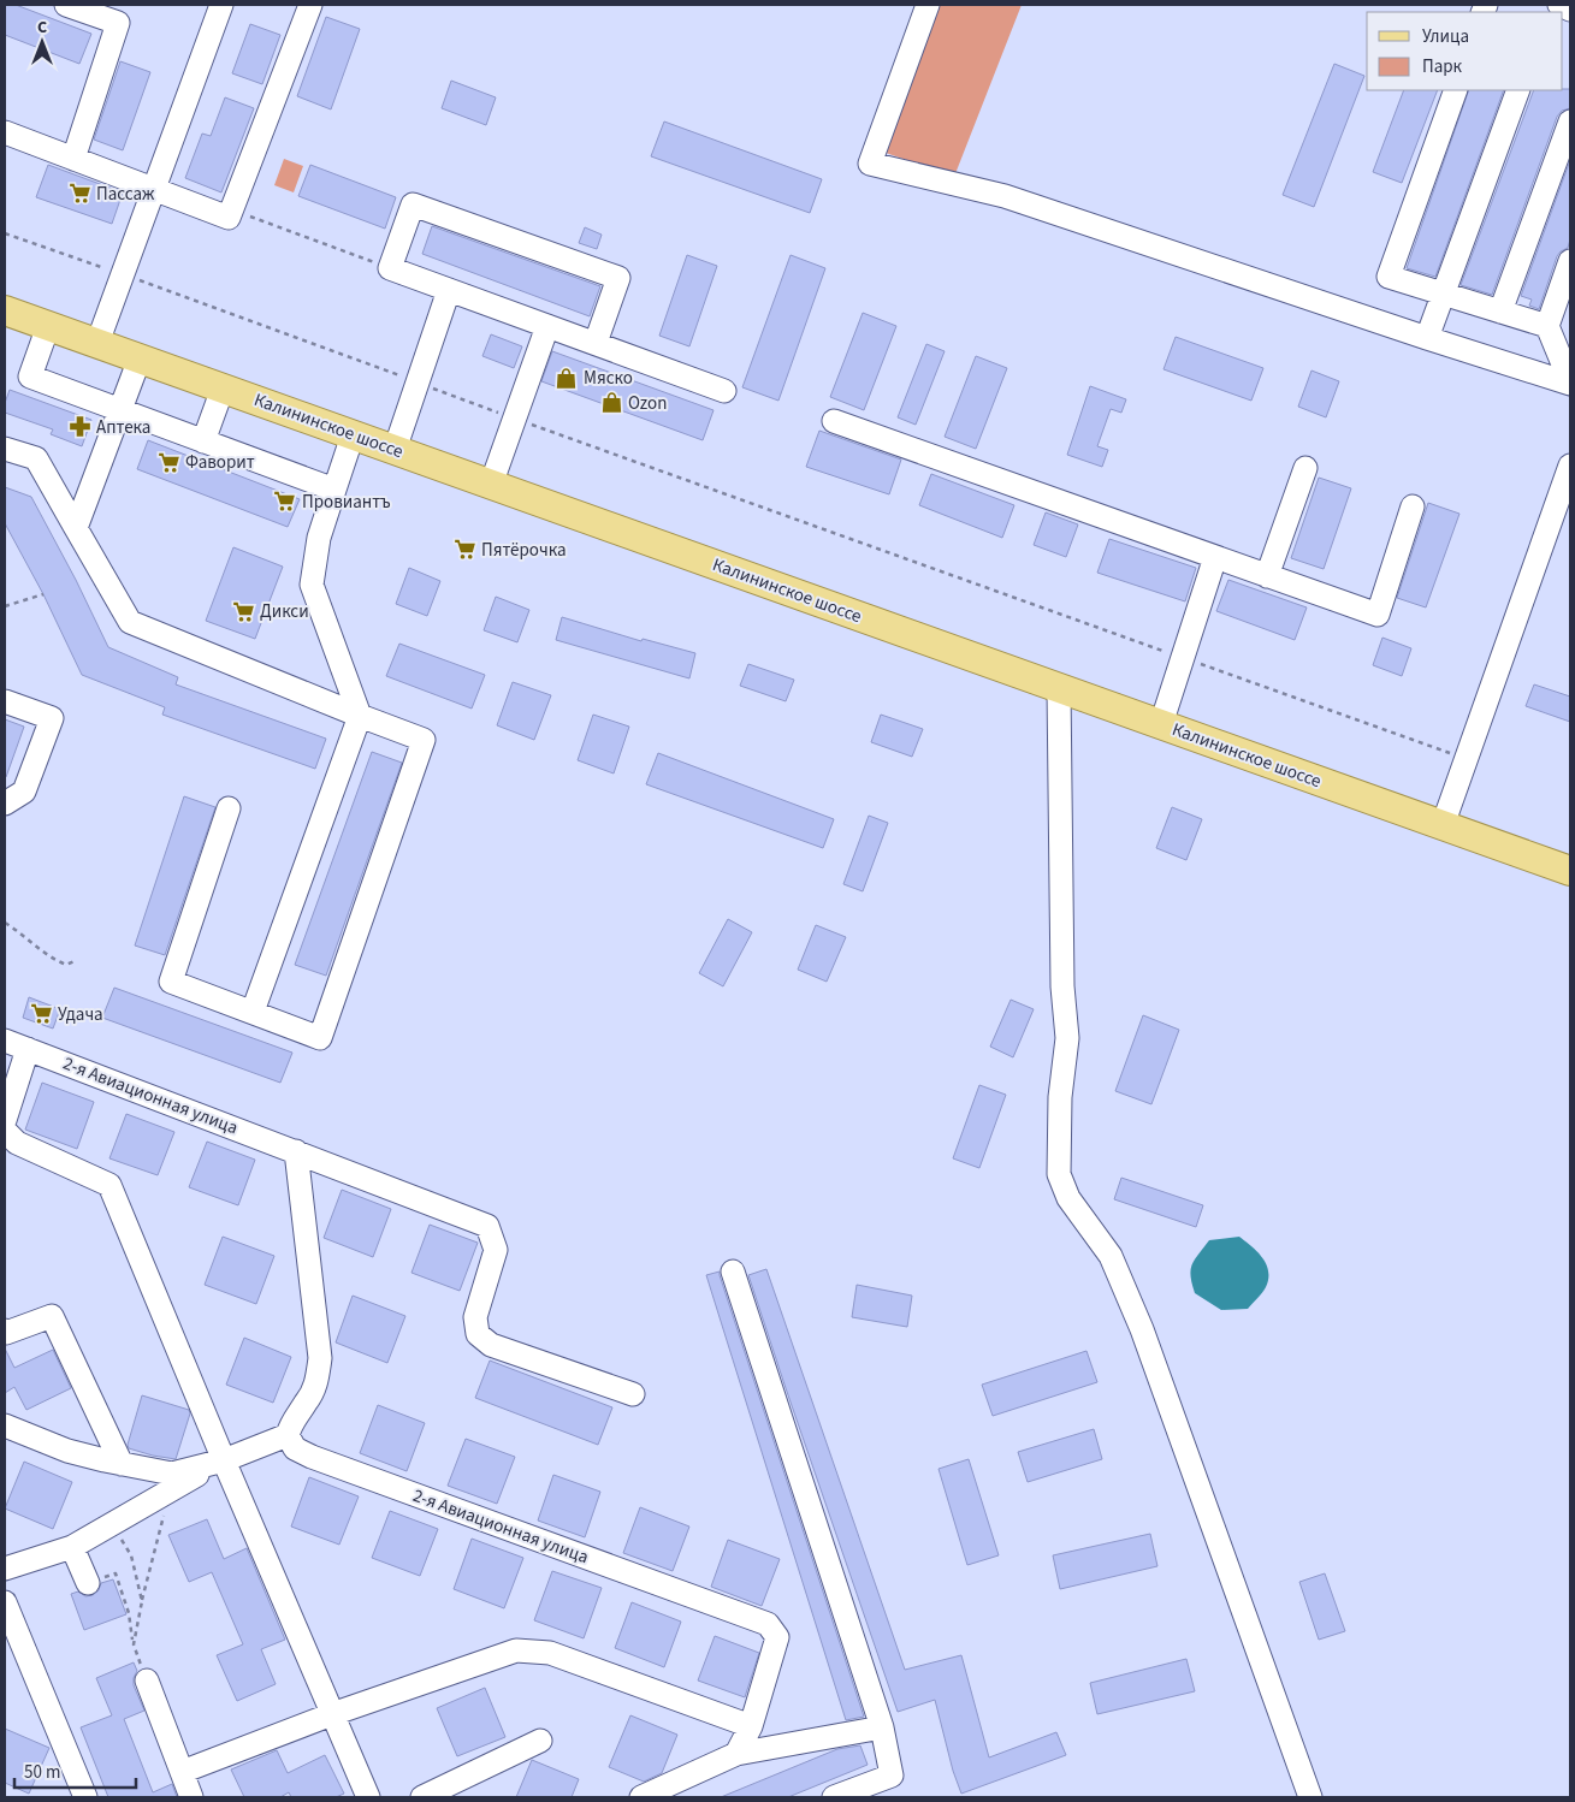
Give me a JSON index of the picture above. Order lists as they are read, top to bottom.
{
  "streets": {
    "main road": ["Калининское шоссе"],
    "street": ["2-я Авиационная улица"]
  },
  "places": {
    "supermarket": [
      "Пассаж",
      "Фаворит",
      "Провиантъ",
      "Пятёрочка",
      "Дикси",
      "Удача"
    ],
    "shop": ["Мяско", "Ozon"],
    "pharmacy": ["Аптека"]
  },
  "legend": ["Улица", "Парк"],
  "scale_bar": "50 m",
  "north": "top"
}
